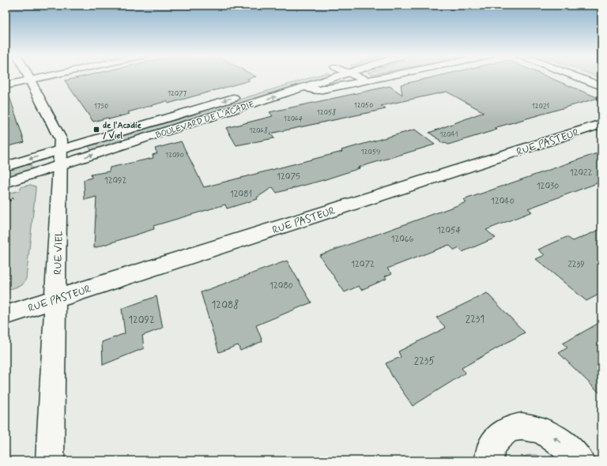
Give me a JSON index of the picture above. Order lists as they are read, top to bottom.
{
  "streets": {
    "street": ["BOULEVARD DE L'ACADIE", "RUE PASTEUR", "RUE VIEL"]
  },
  "crossings": [
    ["BOULEVARD DE L'ACADIE", "RUE VIEL"],
    ["RUE PASTEUR", "RUE VIEL"]
  ],
  "places": {
    "transit": ["de l'Acadie / Viel"]
  },
  "house_numbers": [
    "12077",
    "12050",
    "1750",
    "12021",
    "12058",
    "12064",
    "12068",
    "12041",
    "12059",
    "12090",
    "12022",
    "12075",
    "12092",
    "12030",
    "12081",
    "12040",
    "12054",
    "12066",
    "12072",
    "2239",
    "12080",
    "12088",
    "2231",
    "12092",
    "2235"
  ]
}
